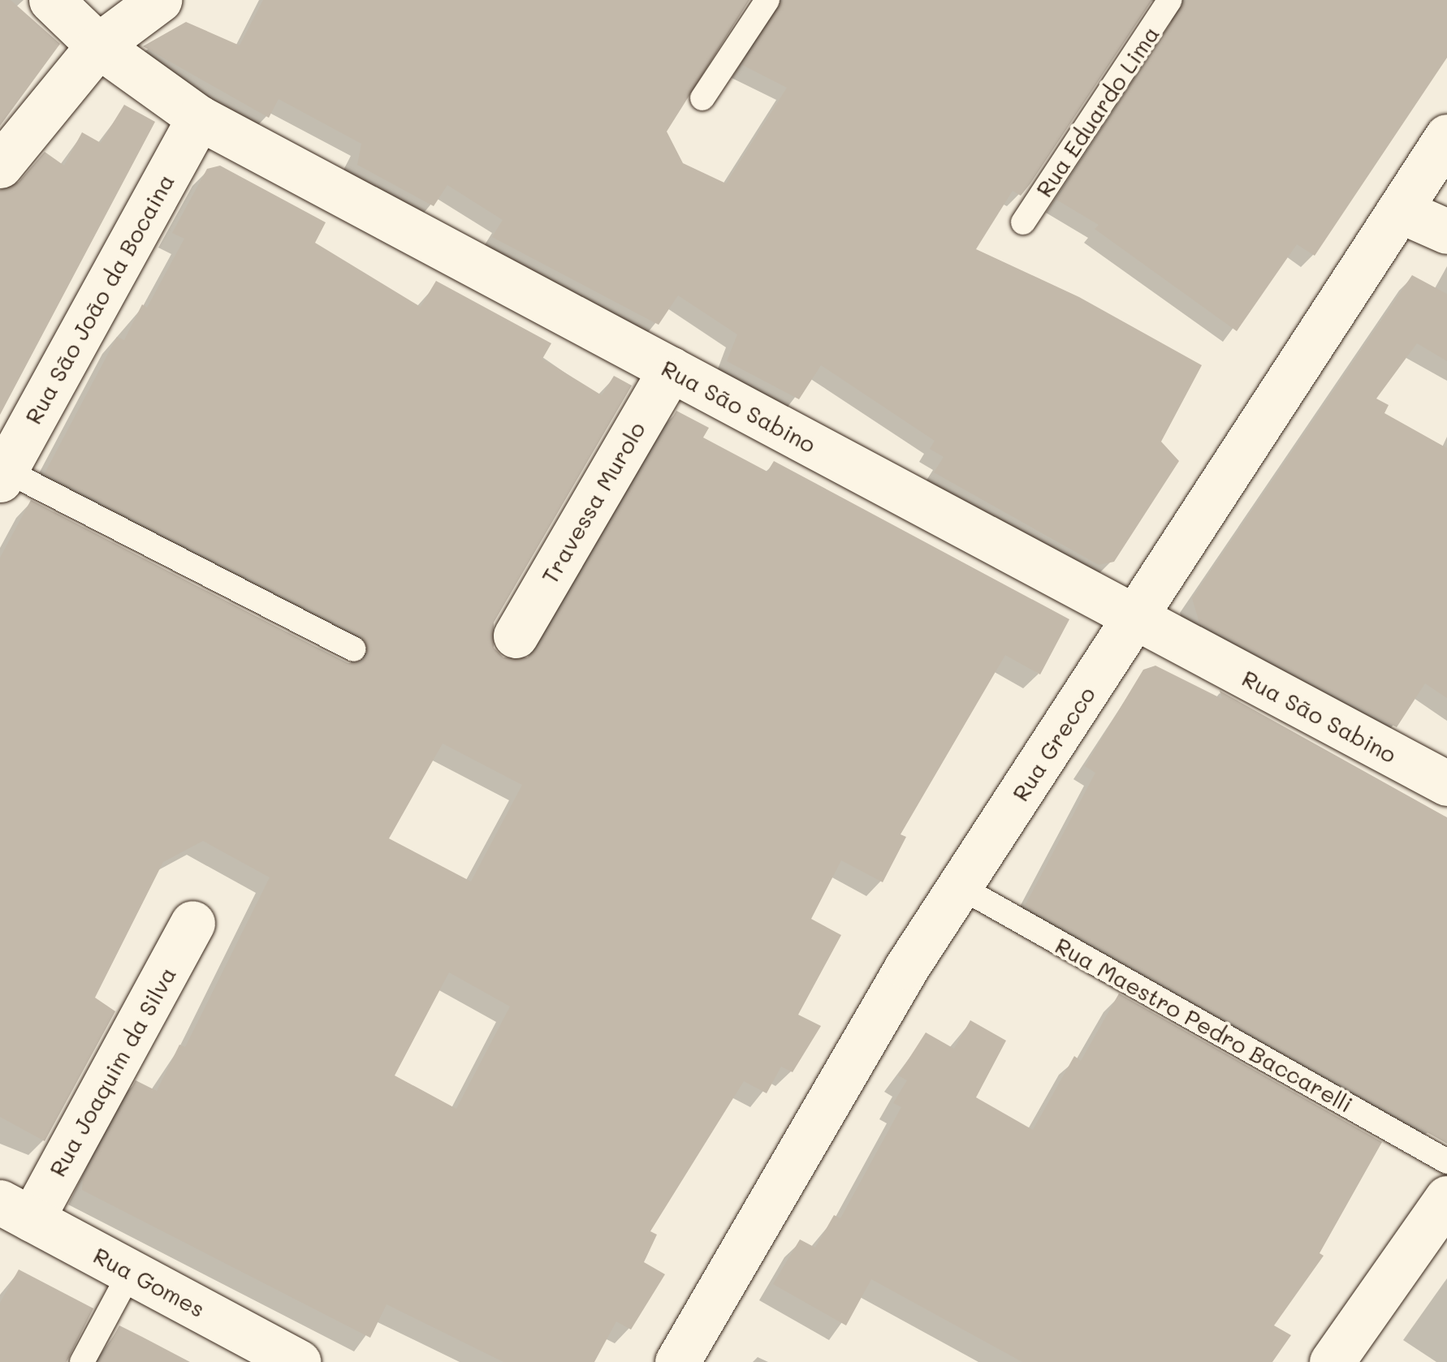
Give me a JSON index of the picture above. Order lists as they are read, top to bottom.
{
  "streets": {
    "street": [
      "Rua São João da Bocaina",
      "Rua São Sabino",
      "Travessa Murolo",
      "Rua Grecco",
      "Rua Joaquim da Silva",
      "Rua Gomes"
    ],
    "lane": ["Rua Eduardo Lima", "Rua Maestro Pedro Baccarelli"]
  },
  "crossings": [
    ["Rua São João da Bocaina", "Rua São Sabino"],
    ["Rua São Sabino", "Travessa Murolo"],
    ["Rua São Sabino", "Rua Grecco"],
    ["Rua Grecco", "Rua Maestro Pedro Baccarelli"],
    ["Rua Joaquim da Silva", "Rua Gomes"]
  ]
}
